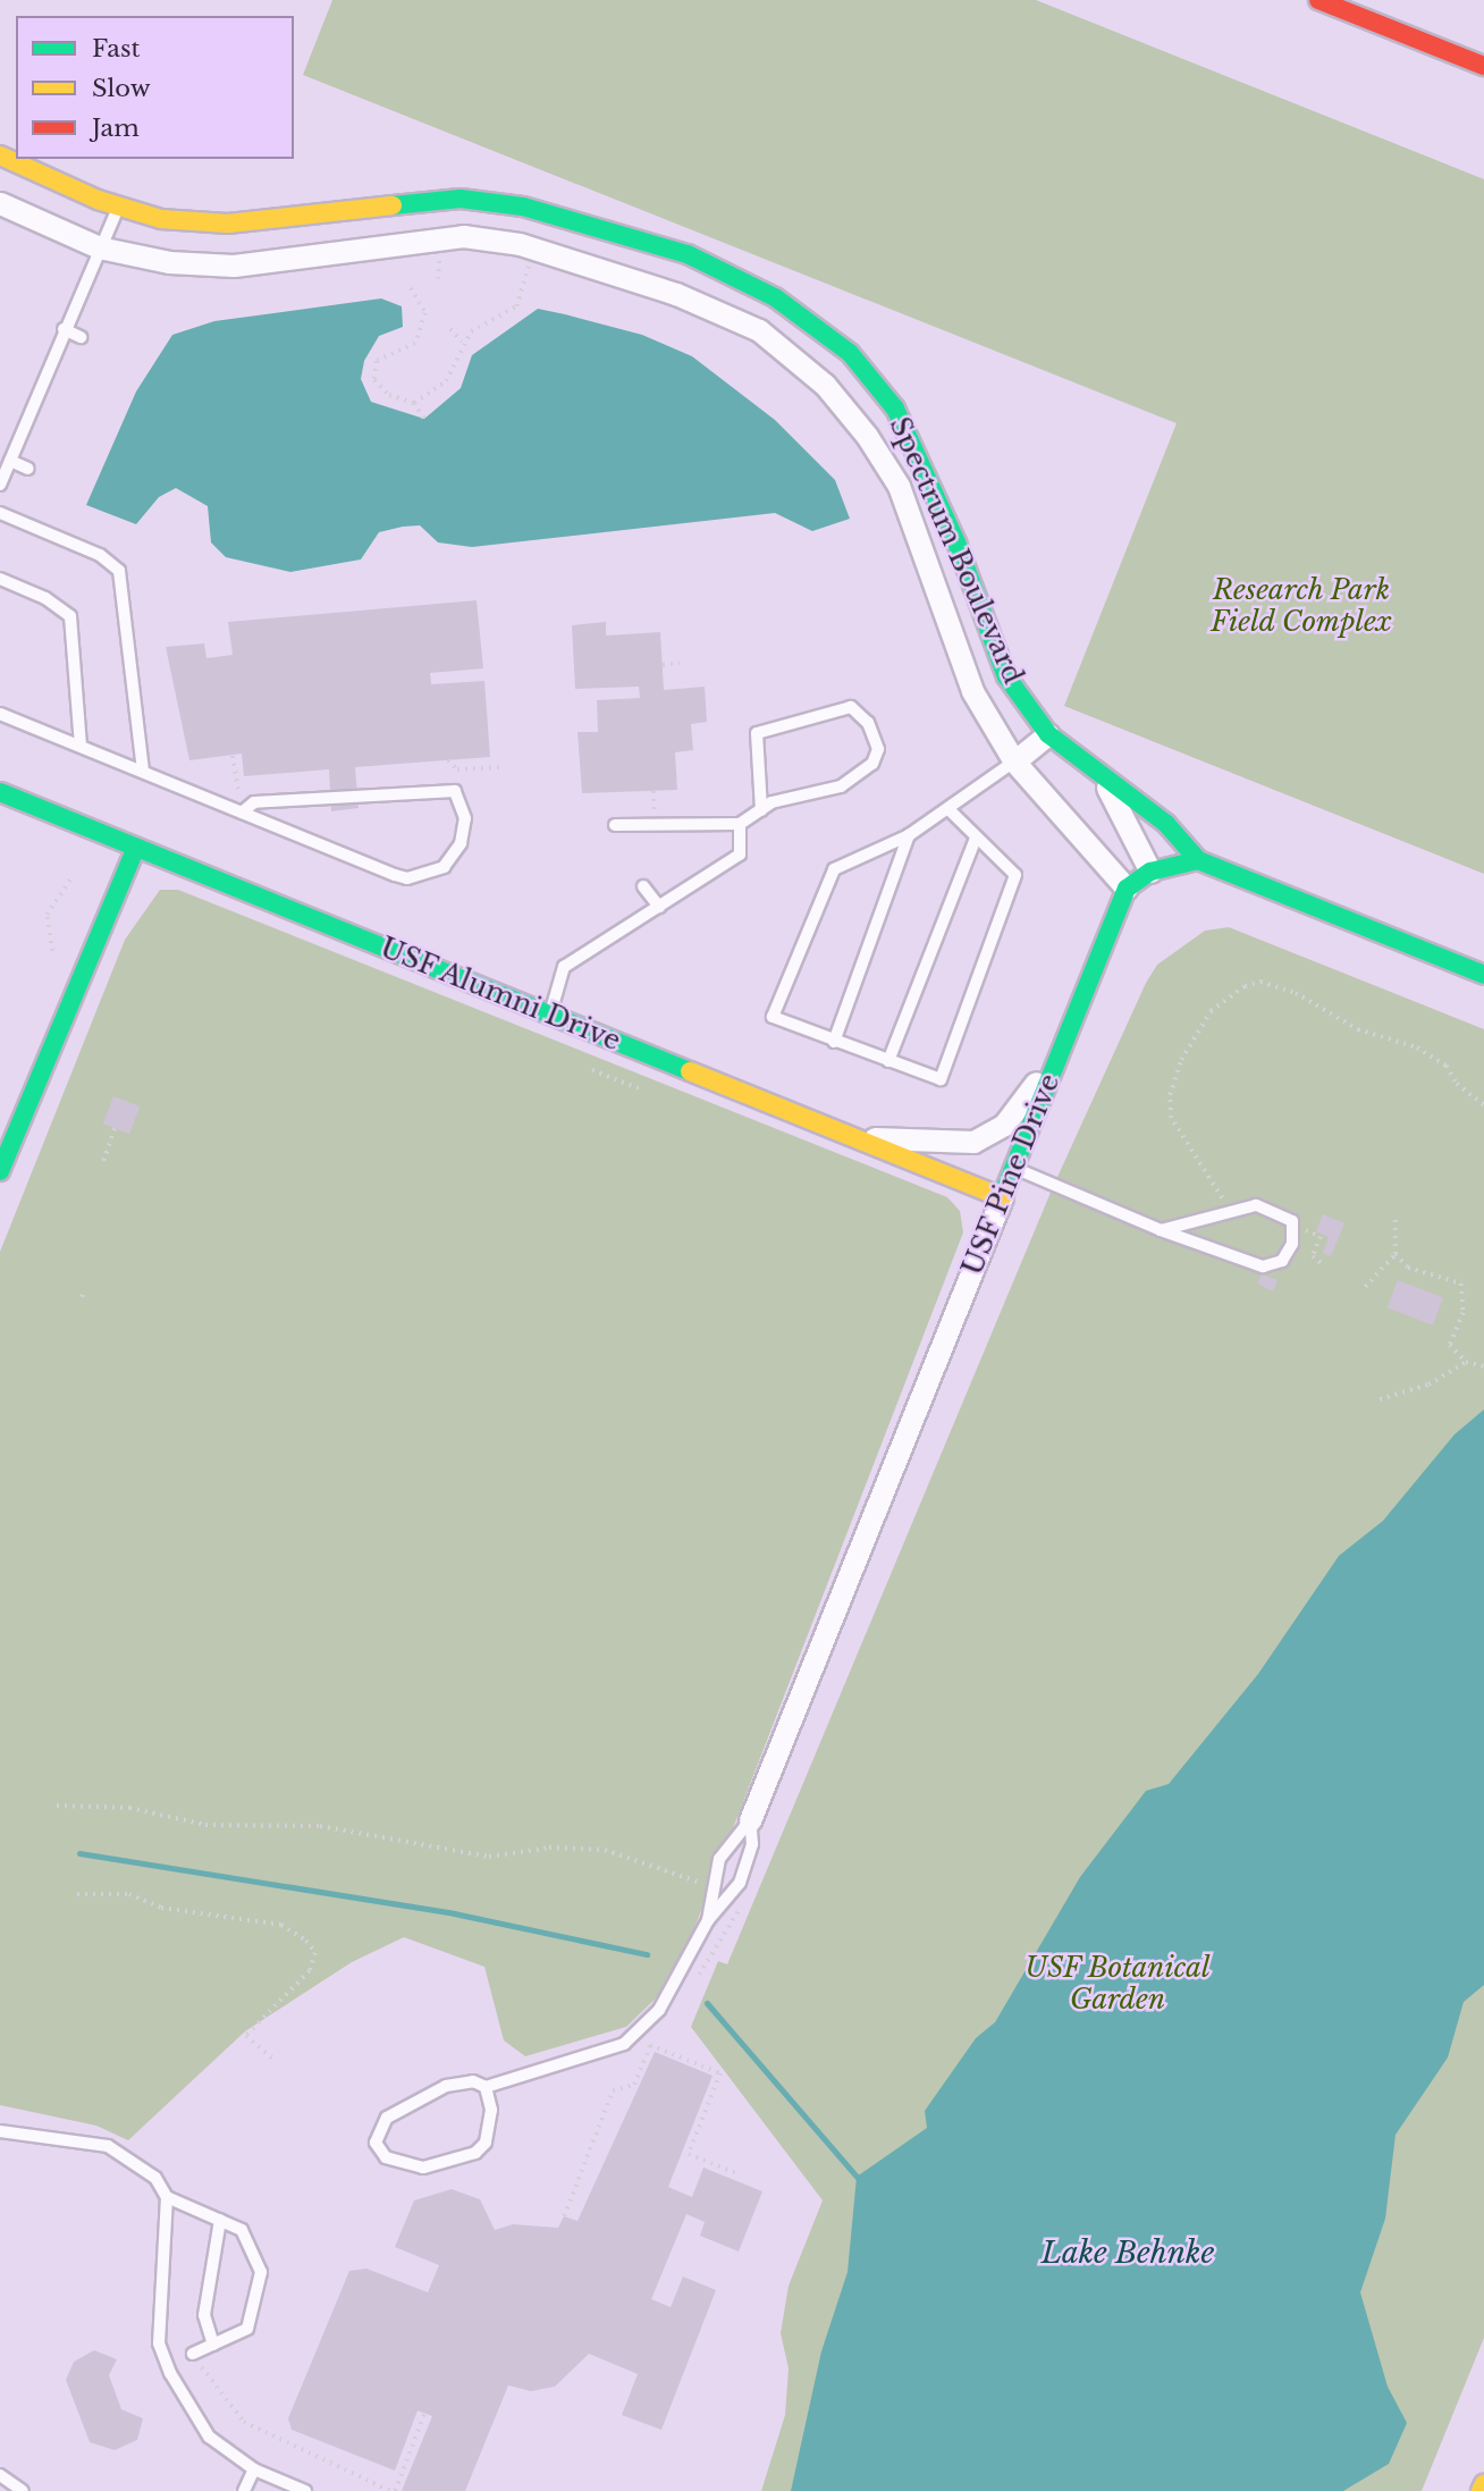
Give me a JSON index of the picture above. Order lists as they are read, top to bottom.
{
  "streets": {
    "street": ["Spectrum Boulevard", "USF Alumni Drive", "USF Pine Drive"]
  },
  "crossings": [
    ["Spectrum Boulevard", "USF Pine Drive"],
    ["USF Alumni Drive", "USF Pine Drive"]
  ],
  "water": ["Lake Behnke"],
  "parks": ["Research Park Field Complex", "USF Botanical Garden"],
  "legend": ["Fast", "Slow", "Jam"]
}
